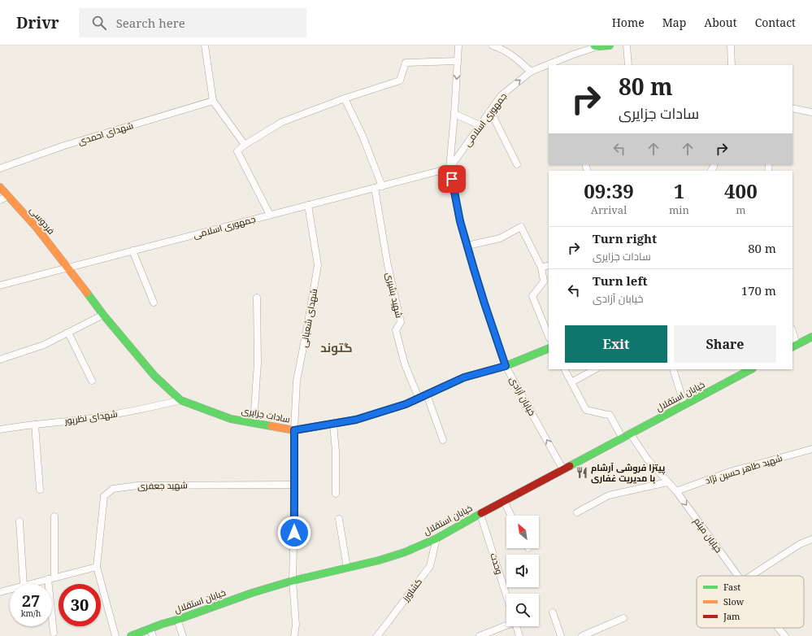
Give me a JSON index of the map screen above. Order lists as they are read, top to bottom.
{
  "streets": {
    "street": [
      "جمهوری اسلامی",
      "شهدای احمدی",
      "فردوسی",
      "شهید بشیری",
      "شهدای شعبانی",
      "خیابان آزادی",
      "خیابان استقلال",
      "سادات جزایری",
      "شهدای نظرپور",
      "شهید طاهر حسین نژاد",
      "شهید جعفری",
      "خیابان میثم",
      "وحدت",
      "کشاورز"
    ]
  },
  "crossings": [
    ["جمهوری اسلامی", "فردوسی"],
    ["جمهوری اسلامی", "شهید بشیری"],
    ["جمهوری اسلامی", "شهدای شعبانی"],
    ["جمهوری اسلامی", "خیابان آزادی"],
    ["جمهوری اسلامی", "سادات جزایری"],
    ["فردوسی", "سادات جزایری"],
    ["شهید بشیری", "سادات جزایری"],
    ["شهدای شعبانی", "خیابان استقلال"],
    ["شهدای شعبانی", "سادات جزایری"],
    ["شهدای شعبانی", "شهید جعفری"],
    ["خیابان آزادی", "خیابان استقلال"],
    ["خیابان آزادی", "سادات جزایری"],
    ["خیابان استقلال", "خیابان میثم"],
    ["خیابان استقلال", "وحدت"],
    ["خیابان استقلال", "کشاورز"],
    ["سادات جزایری", "شهدای نظرپور"],
    ["شهید طاهر حسین نژاد", "خیابان میثم"]
  ],
  "one_way": ["خیابان آزادی", "خیابان میثم"],
  "districts": ["گتوند"],
  "places": {
    "restaurant": ["پیتزا فروشی آرشام با مدیریت غفاری"]
  },
  "legend": ["Fast", "Slow", "Jam"],
  "north": "top left",
  "page": {
    "header": "Drivr",
    "search": "Search here",
    "nav": [
      "Home",
      "Map",
      "About",
      "Contact"
    ],
    "turn": ["80 m", "سادات جزایری"],
    "eta": [
      "09:39",
      "Arrival",
      "1",
      "min",
      "400",
      "m"
    ],
    "list": [
      {
        "name": "Turn right",
        "note": "سادات جزایری",
        "value": "80 m"
      },
      {
        "name": "Turn left",
        "note": "خیابان آزادی",
        "value": "170 m"
      }
    ],
    "buttons": ["Exit", "Share"],
    "speed": "27 km/h",
    "limit": "30"
  }
}
